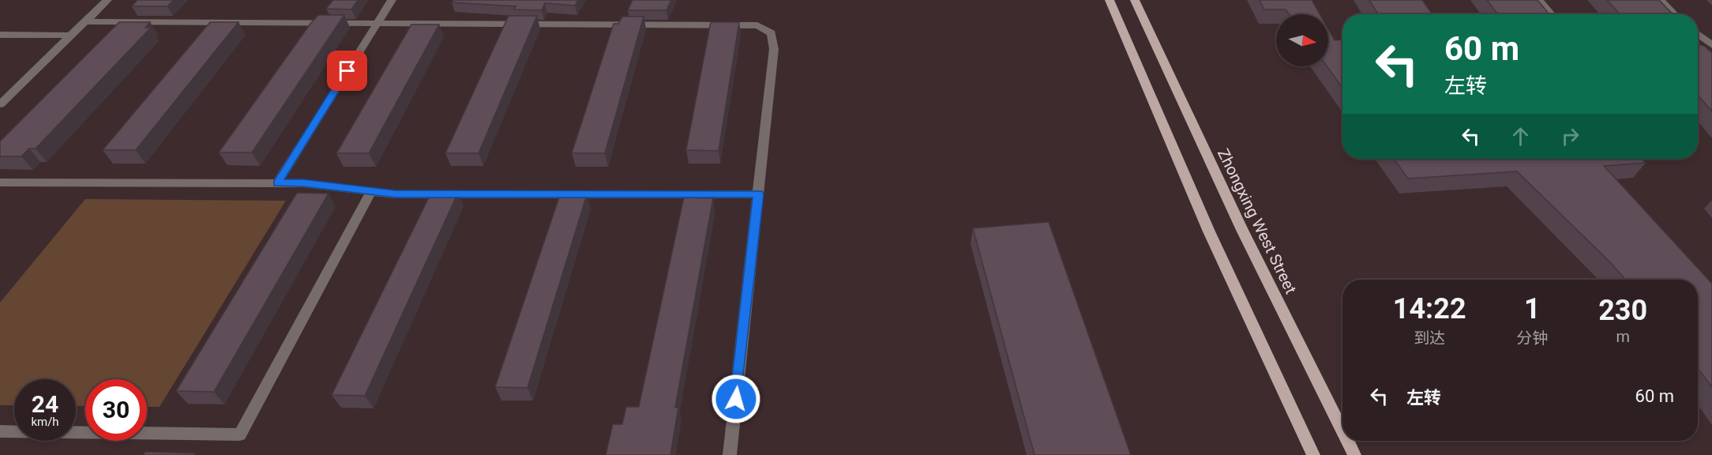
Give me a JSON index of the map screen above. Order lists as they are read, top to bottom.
{
  "streets": {
    "main road": ["Zhongxing West Street"]
  },
  "north": "right",
  "page": {
    "turn": ["60 m", "左转"],
    "eta": [
      "14:22",
      "到达",
      "1",
      "分钟",
      "230",
      "m"
    ],
    "list": [
      {
        "name": "左转",
        "value": "60 m"
      }
    ],
    "speed": "24 km/h",
    "limit": "30"
  }
}
